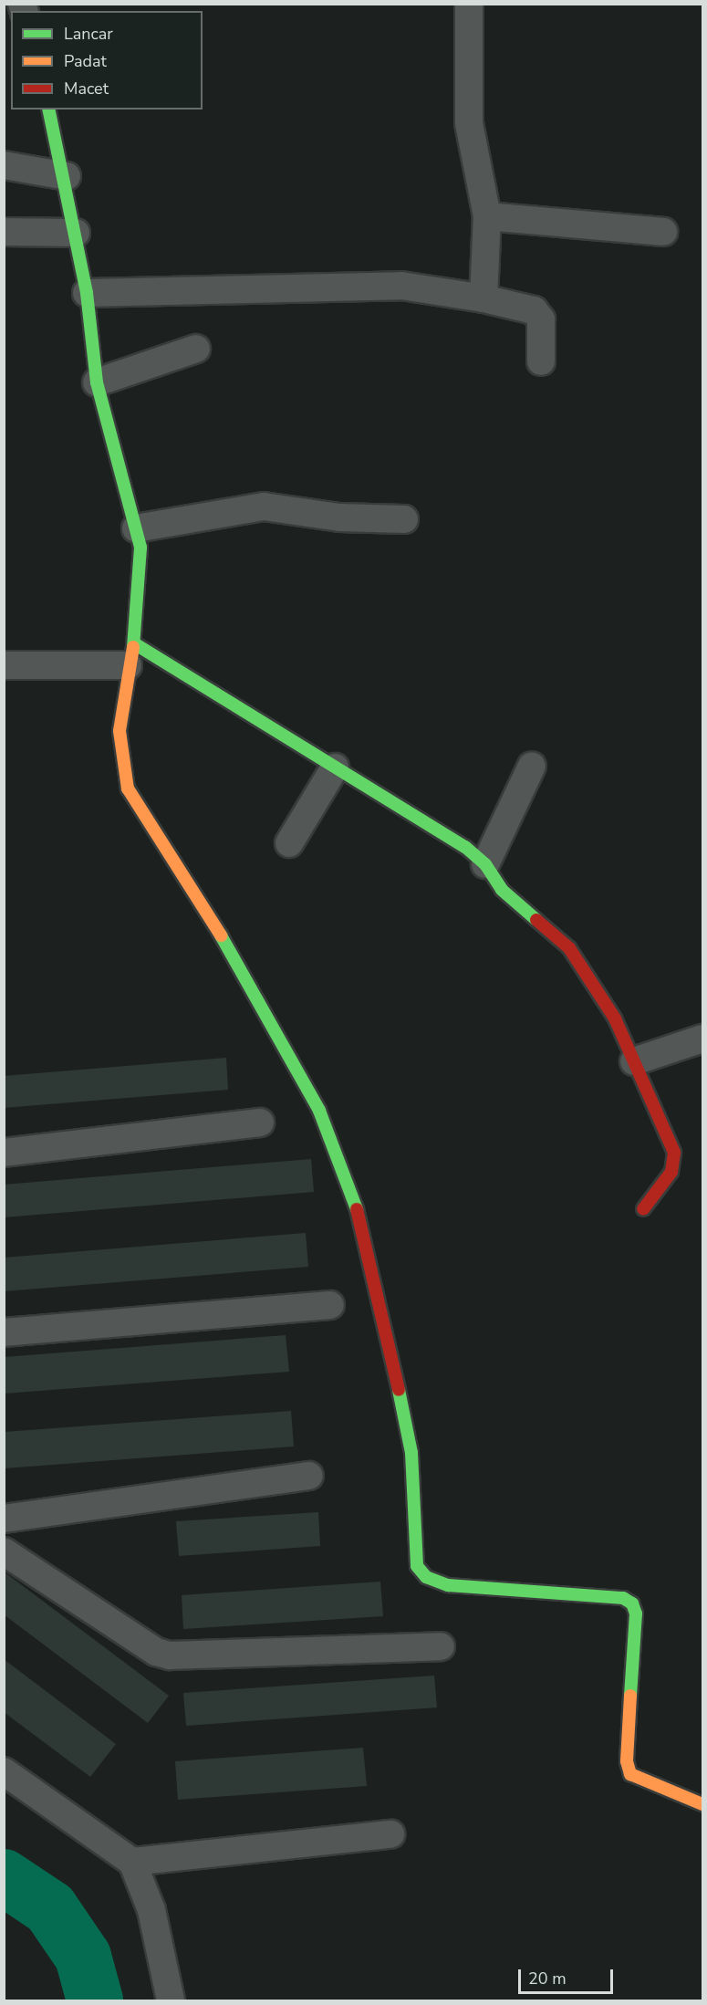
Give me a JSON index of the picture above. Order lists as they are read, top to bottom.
{
  "legend": ["Lancar", "Padat", "Macet"],
  "scale_bar": "20 m"
}
